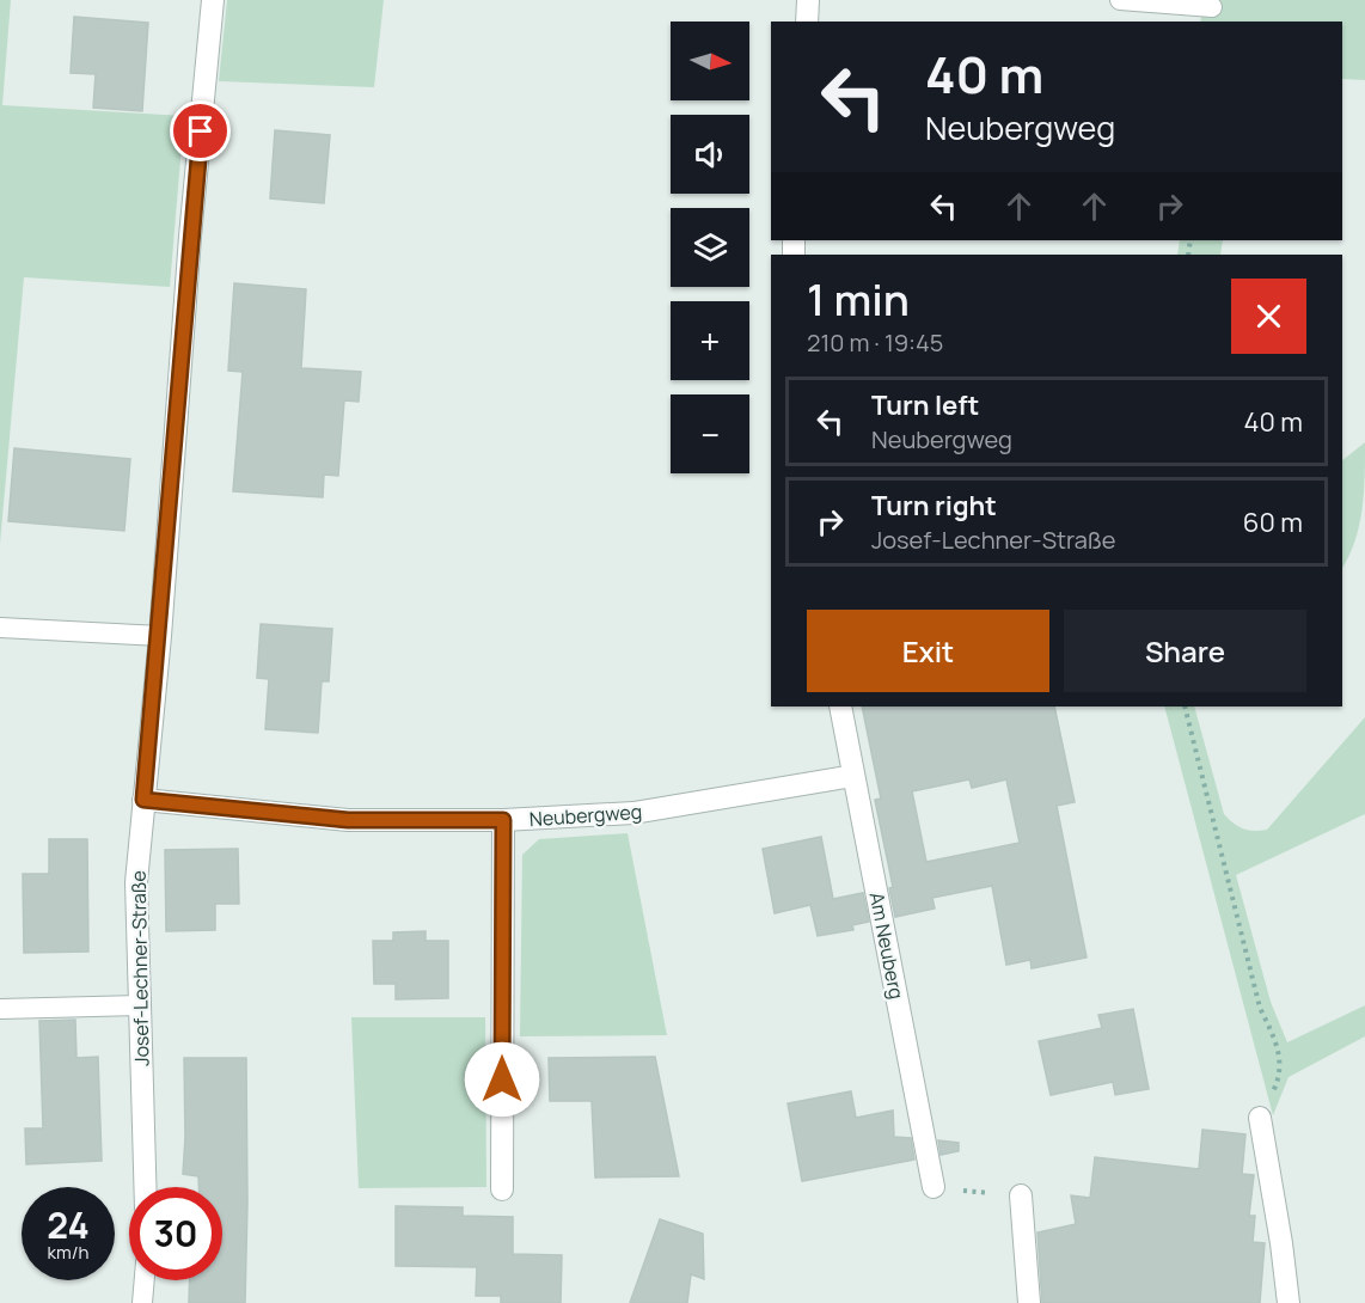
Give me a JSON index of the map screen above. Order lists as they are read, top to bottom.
{
  "streets": {
    "street": ["Neubergweg", "Am Neuberg", "Josef-Lechner-Straße"]
  },
  "crossings": [
    ["Neubergweg", "Am Neuberg"],
    ["Neubergweg", "Josef-Lechner-Straße"]
  ],
  "north": "right",
  "page": {
    "map_buttons": ["+", "−"],
    "turn": ["40 m", "Neubergweg"],
    "heading": ["1 min", "210 m · 19:45"],
    "list": [
      {
        "name": "Turn left",
        "note": "Neubergweg",
        "value": "40 m"
      },
      {
        "name": "Turn right",
        "note": "Josef-Lechner-Straße",
        "value": "60 m"
      }
    ],
    "buttons": ["Exit", "Share"],
    "speed": "24 km/h",
    "limit": "30"
  }
}
